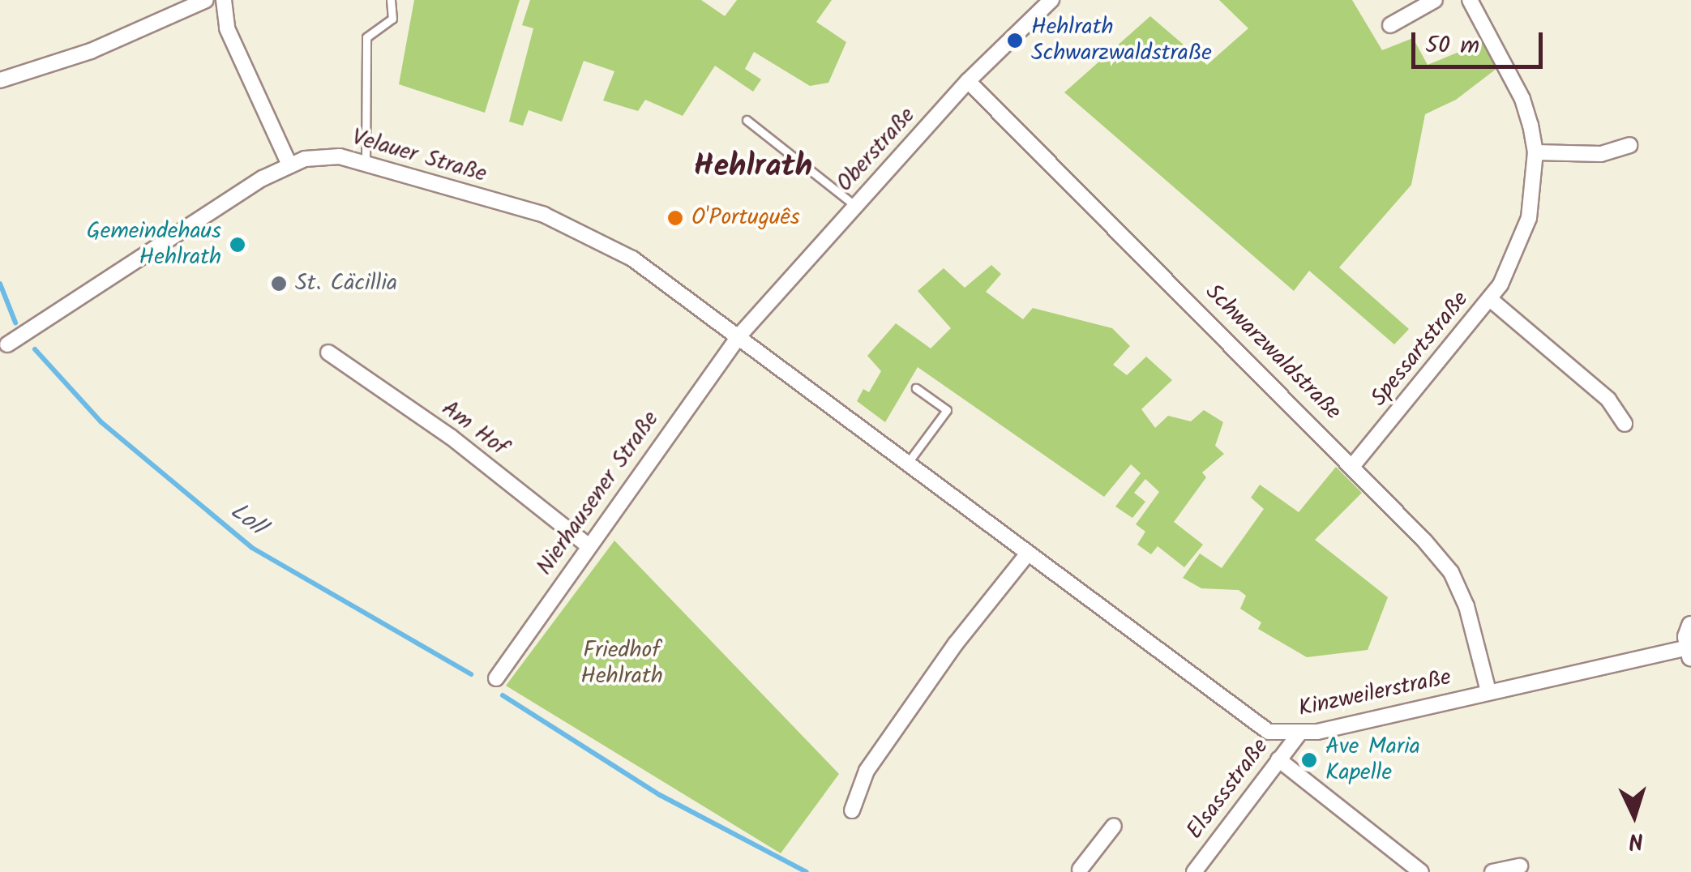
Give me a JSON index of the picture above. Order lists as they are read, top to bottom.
{
  "streets": {
    "street": [
      "Oberstraße",
      "Velauer Straße",
      "Spessartstraße",
      "Schwarzwaldstraße",
      "Am Hof",
      "Nierhausener Straße",
      "Kinzweilerstraße",
      "Elsassstraße"
    ]
  },
  "crossings": [
    ["Oberstraße", "Velauer Straße"],
    ["Oberstraße", "Schwarzwaldstraße"],
    ["Oberstraße", "Nierhausener Straße"],
    ["Oberstraße", "Kinzweilerstraße"],
    ["Velauer Straße", "Nierhausener Straße"],
    ["Velauer Straße", "Kinzweilerstraße"],
    ["Spessartstraße", "Schwarzwaldstraße"],
    ["Schwarzwaldstraße", "Kinzweilerstraße"],
    ["Am Hof", "Nierhausener Straße"],
    ["Nierhausener Straße", "Kinzweilerstraße"],
    ["Kinzweilerstraße", "Elsassstraße"]
  ],
  "districts": ["Hehlrath"],
  "water": ["Loll"],
  "parks": ["Friedhof Hehlrath"],
  "places": [
    "Hehlrath Schwarzwaldstraße",
    "O'Português",
    "Gemeindehaus Hehlrath",
    "St. Cäcillia",
    "Ave Maria Kapelle"
  ],
  "scale_bar": "50 m",
  "north": "bottom"
}
